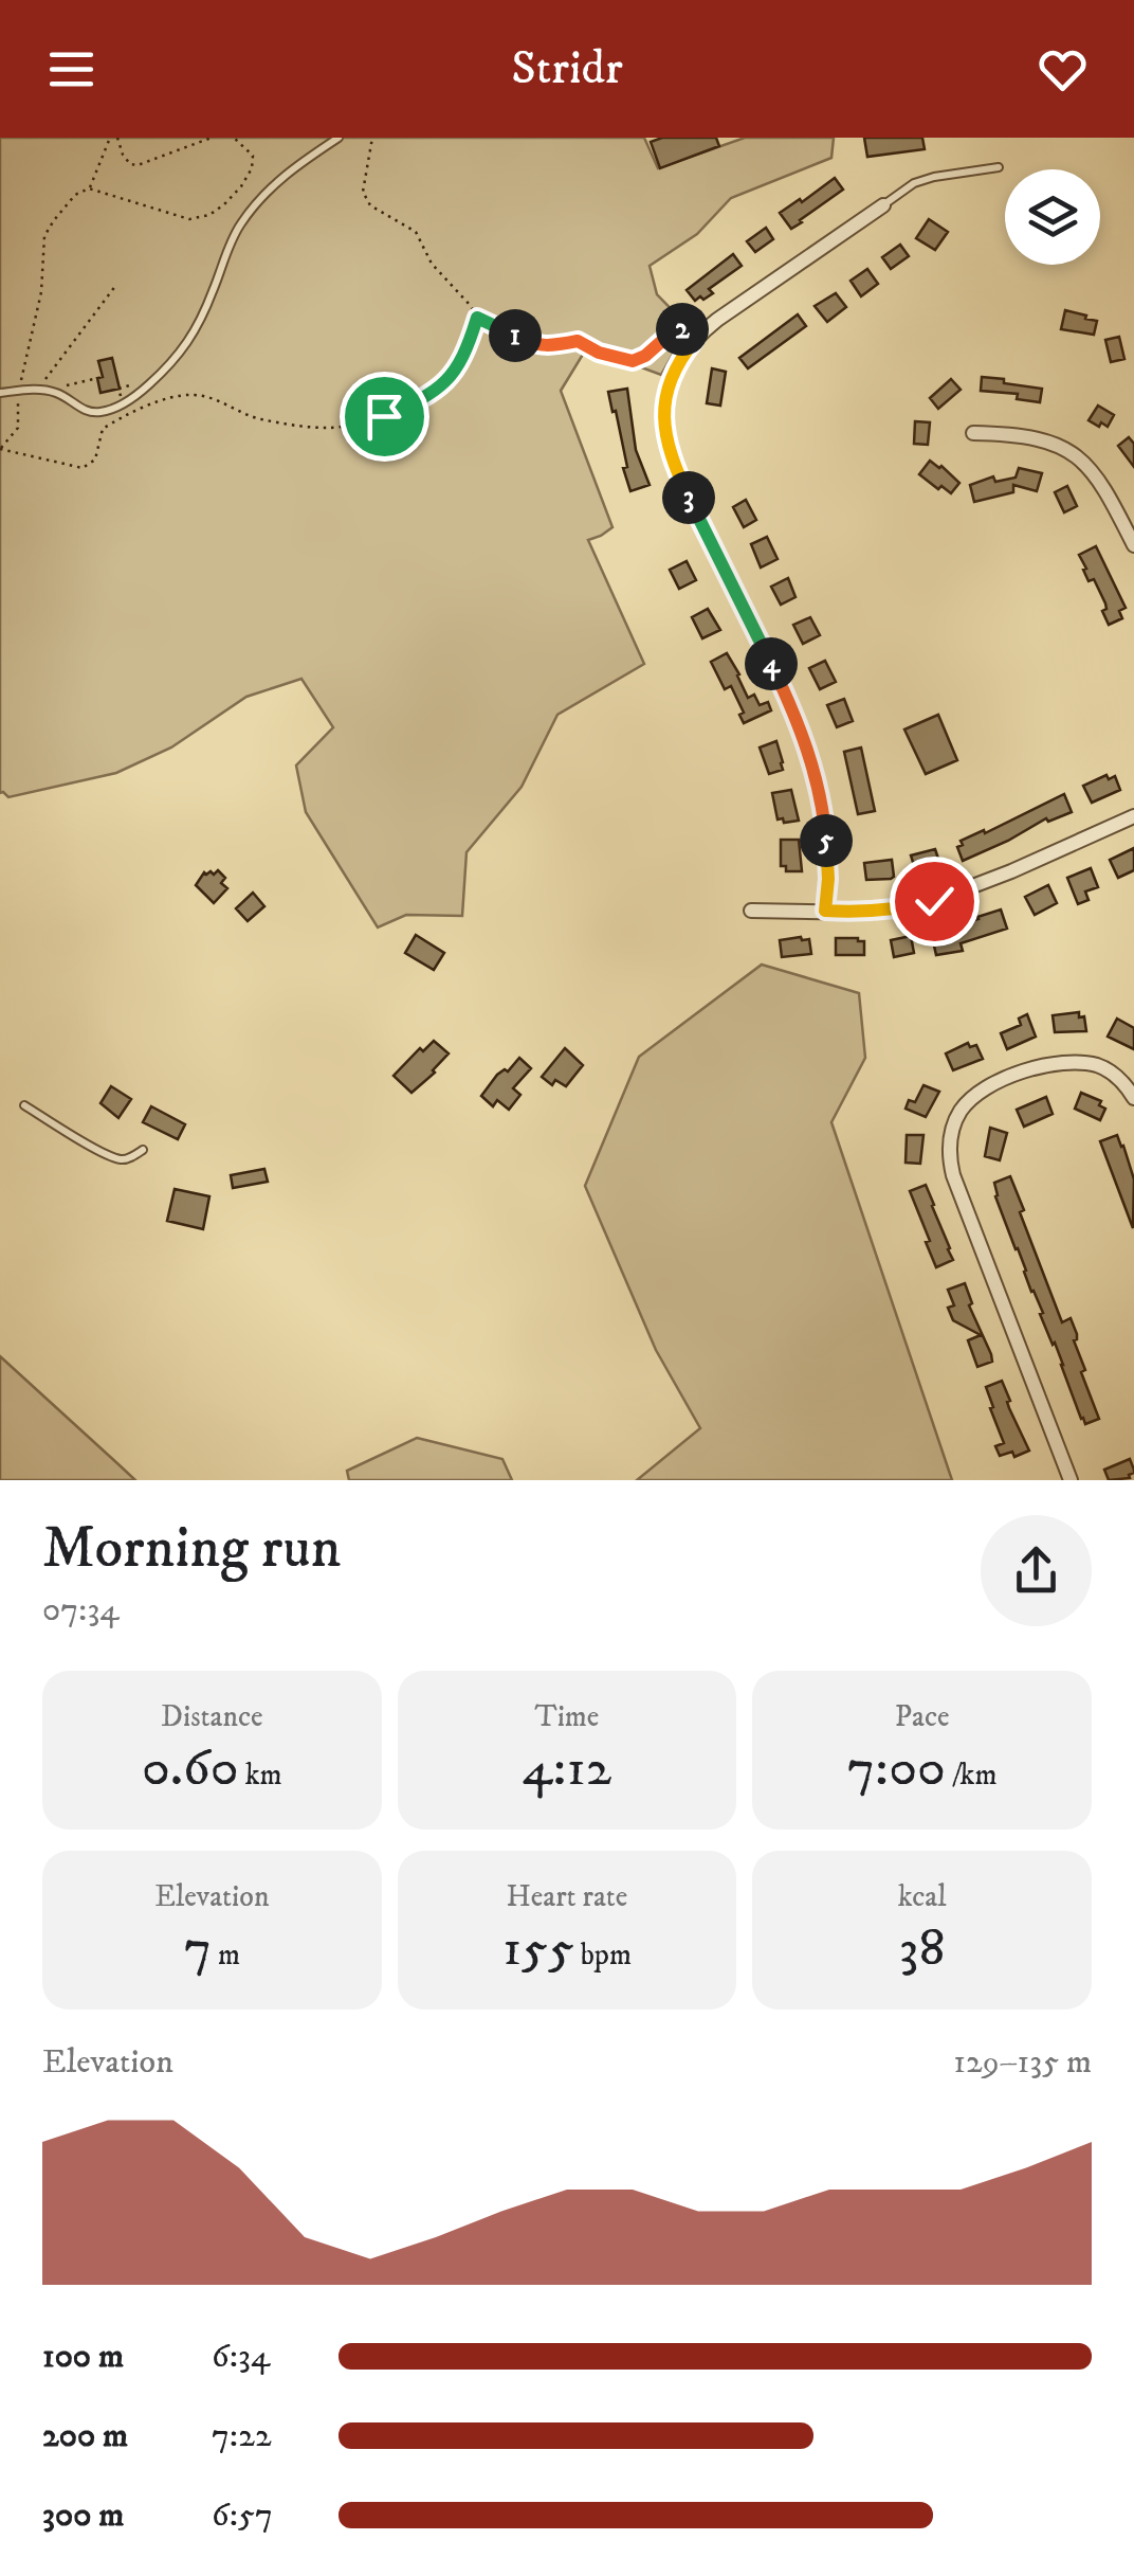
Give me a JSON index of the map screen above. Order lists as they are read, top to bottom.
{
  "page": {
    "header": "Stridr",
    "pins": [
      "2",
      "1",
      "3",
      "4",
      "5"
    ],
    "heading": ["Morning run", "07:34"],
    "stats": [
      ["Distance", "0.60 km"],
      ["Time", "4:12"],
      ["Pace", "7:00 /km"],
      ["Elevation", "7 m"],
      ["Heart rate", "155 bpm"],
      ["kcal", "38"]
    ],
    "chart": ["Elevation", "129–135 m"],
    "list": [
      {
        "name": "100 m",
        "note": "6:34"
      },
      {
        "name": "200 m",
        "note": "7:22"
      },
      {
        "name": "300 m",
        "note": "6:57"
      }
    ]
  }
}
